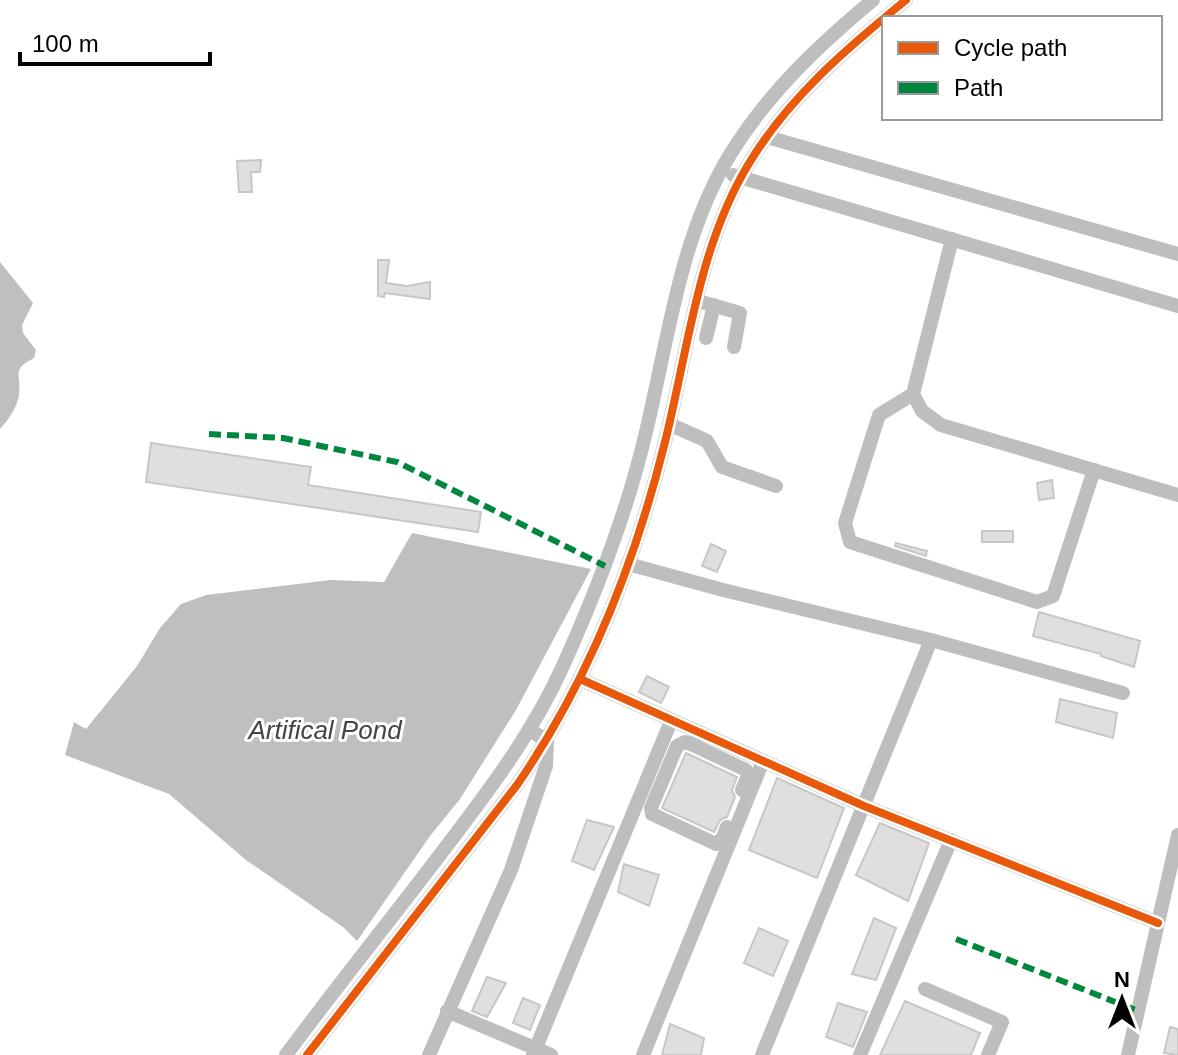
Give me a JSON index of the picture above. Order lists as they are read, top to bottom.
{
  "water": ["Artifical Pond"],
  "legend": ["Cycle path", "Path"],
  "scale_bar": "100 m",
  "north": "top"
}
